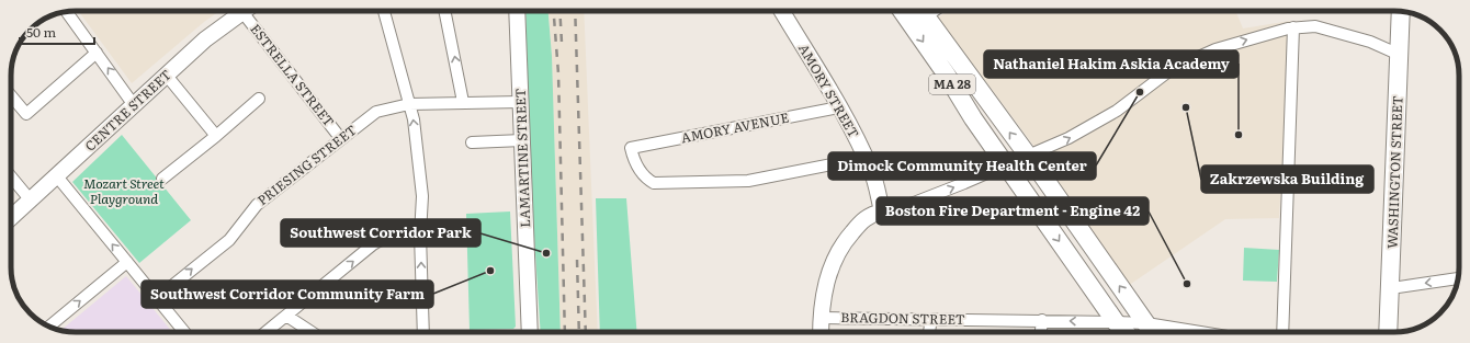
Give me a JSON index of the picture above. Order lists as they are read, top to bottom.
{
  "streets": {
    "main road": ["MA 28", "WASHINGTON STREET"],
    "street": [
      "ESTRELLA STREET",
      "AMORY STREET",
      "CENTRE STREET",
      "AMORY AVENUE",
      "LAMARTINE STREET",
      "PRIESING STREET",
      "BRAGDON STREET"
    ]
  },
  "crossings": [
    ["ESTRELLA STREET", "CENTRE STREET"],
    ["ESTRELLA STREET", "PRIESING STREET"],
    ["MA 28", "BRAGDON STREET"],
    ["AMORY STREET", "AMORY AVENUE"],
    ["LAMARTINE STREET", "PRIESING STREET"]
  ],
  "parks": ["Mozart Street Playground"],
  "places": [
    "Dimock Community Health Center",
    "Zakrzewska Building",
    "Nathaniel Hakim Askia Academy",
    "Southwest Corridor Park",
    "Southwest Corridor Community Farm",
    "Boston Fire Department - Engine 42"
  ],
  "scale_bar": "50 m"
}
